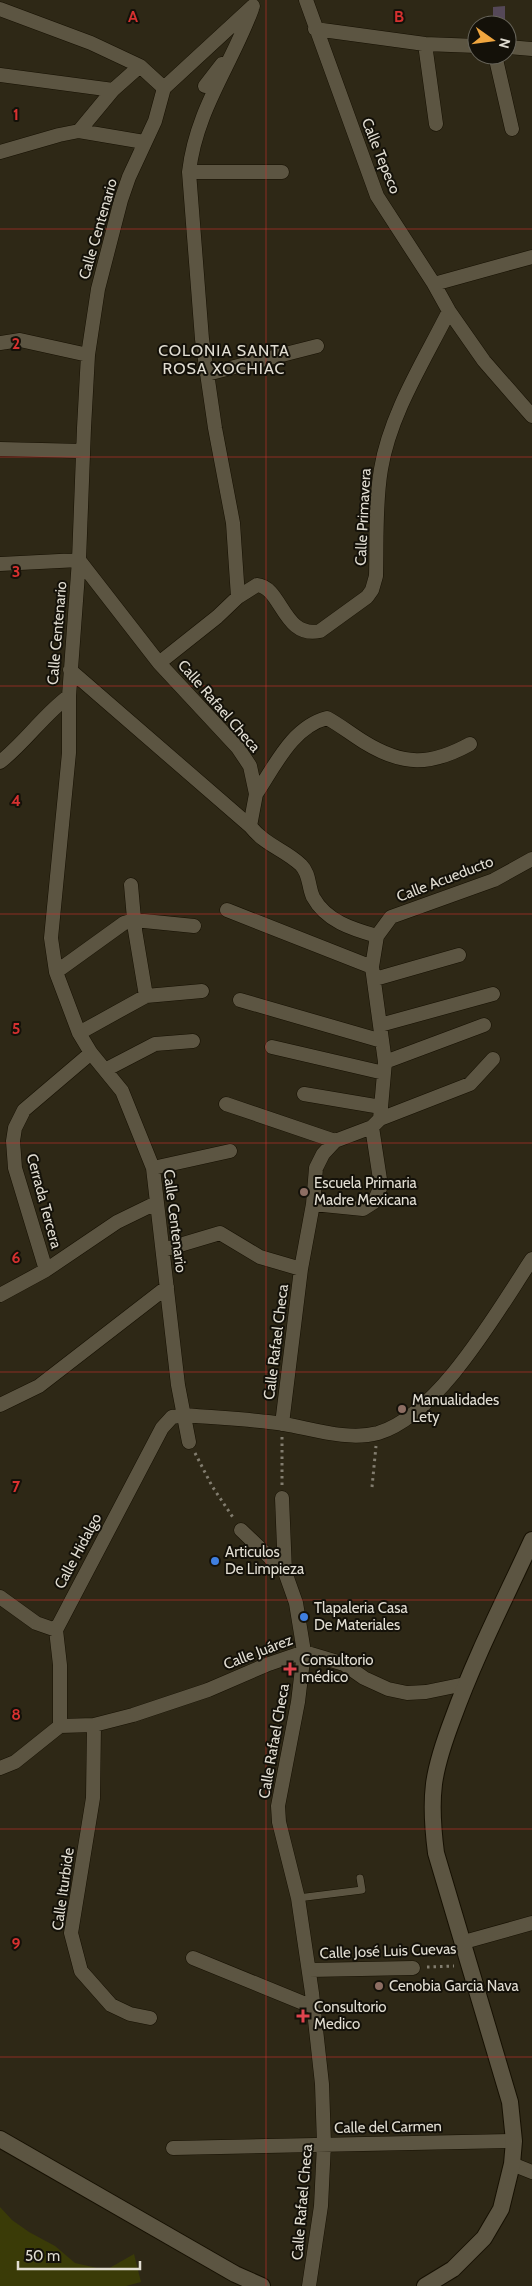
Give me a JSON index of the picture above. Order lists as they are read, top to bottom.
{
  "streets": {
    "street": [
      "Calle Tepeco",
      "Calle Centenario",
      "Calle Primavera",
      "Calle Rafael Checa",
      "Calle Acueducto",
      "Cerrada Tercera",
      "Calle Hidalgo",
      "Calle Juárez",
      "Calle Iturbide",
      "Calle José Luis Cuevas",
      "Calle del Carmen"
    ]
  },
  "crossings": [
    ["Calle Tepeco", "Calle Primavera"],
    ["Calle Centenario", "Calle Rafael Checa"],
    ["Calle Centenario", "Cerrada Tercera"],
    ["Calle Centenario", "Calle Hidalgo"],
    ["Calle Rafael Checa", "Calle Juárez"],
    ["Calle Rafael Checa", "Calle José Luis Cuevas"],
    ["Calle Rafael Checa", "Calle del Carmen"],
    ["Calle Juárez", "Calle Iturbide"]
  ],
  "districts": ["COLONIA SANTA ROSA XOCHIAC"],
  "places": {
    "other": [
      "Escuela Primaria Madre Mexicana",
      "Manualidades Lety",
      "Articulos De Limpieza",
      "Tlapaleria Casa De Materiales",
      "Cenobia Garcia Nava"
    ],
    "health": ["Consultorio médico", "Consultorio Medico"]
  },
  "scale_bar": "50 m",
  "north": "right",
  "grid": {
    "columns": ["A", "B"],
    "rows": [
      "1",
      "2",
      "3",
      "4",
      "5",
      "6",
      "7",
      "8",
      "9"
    ]
  }
}
